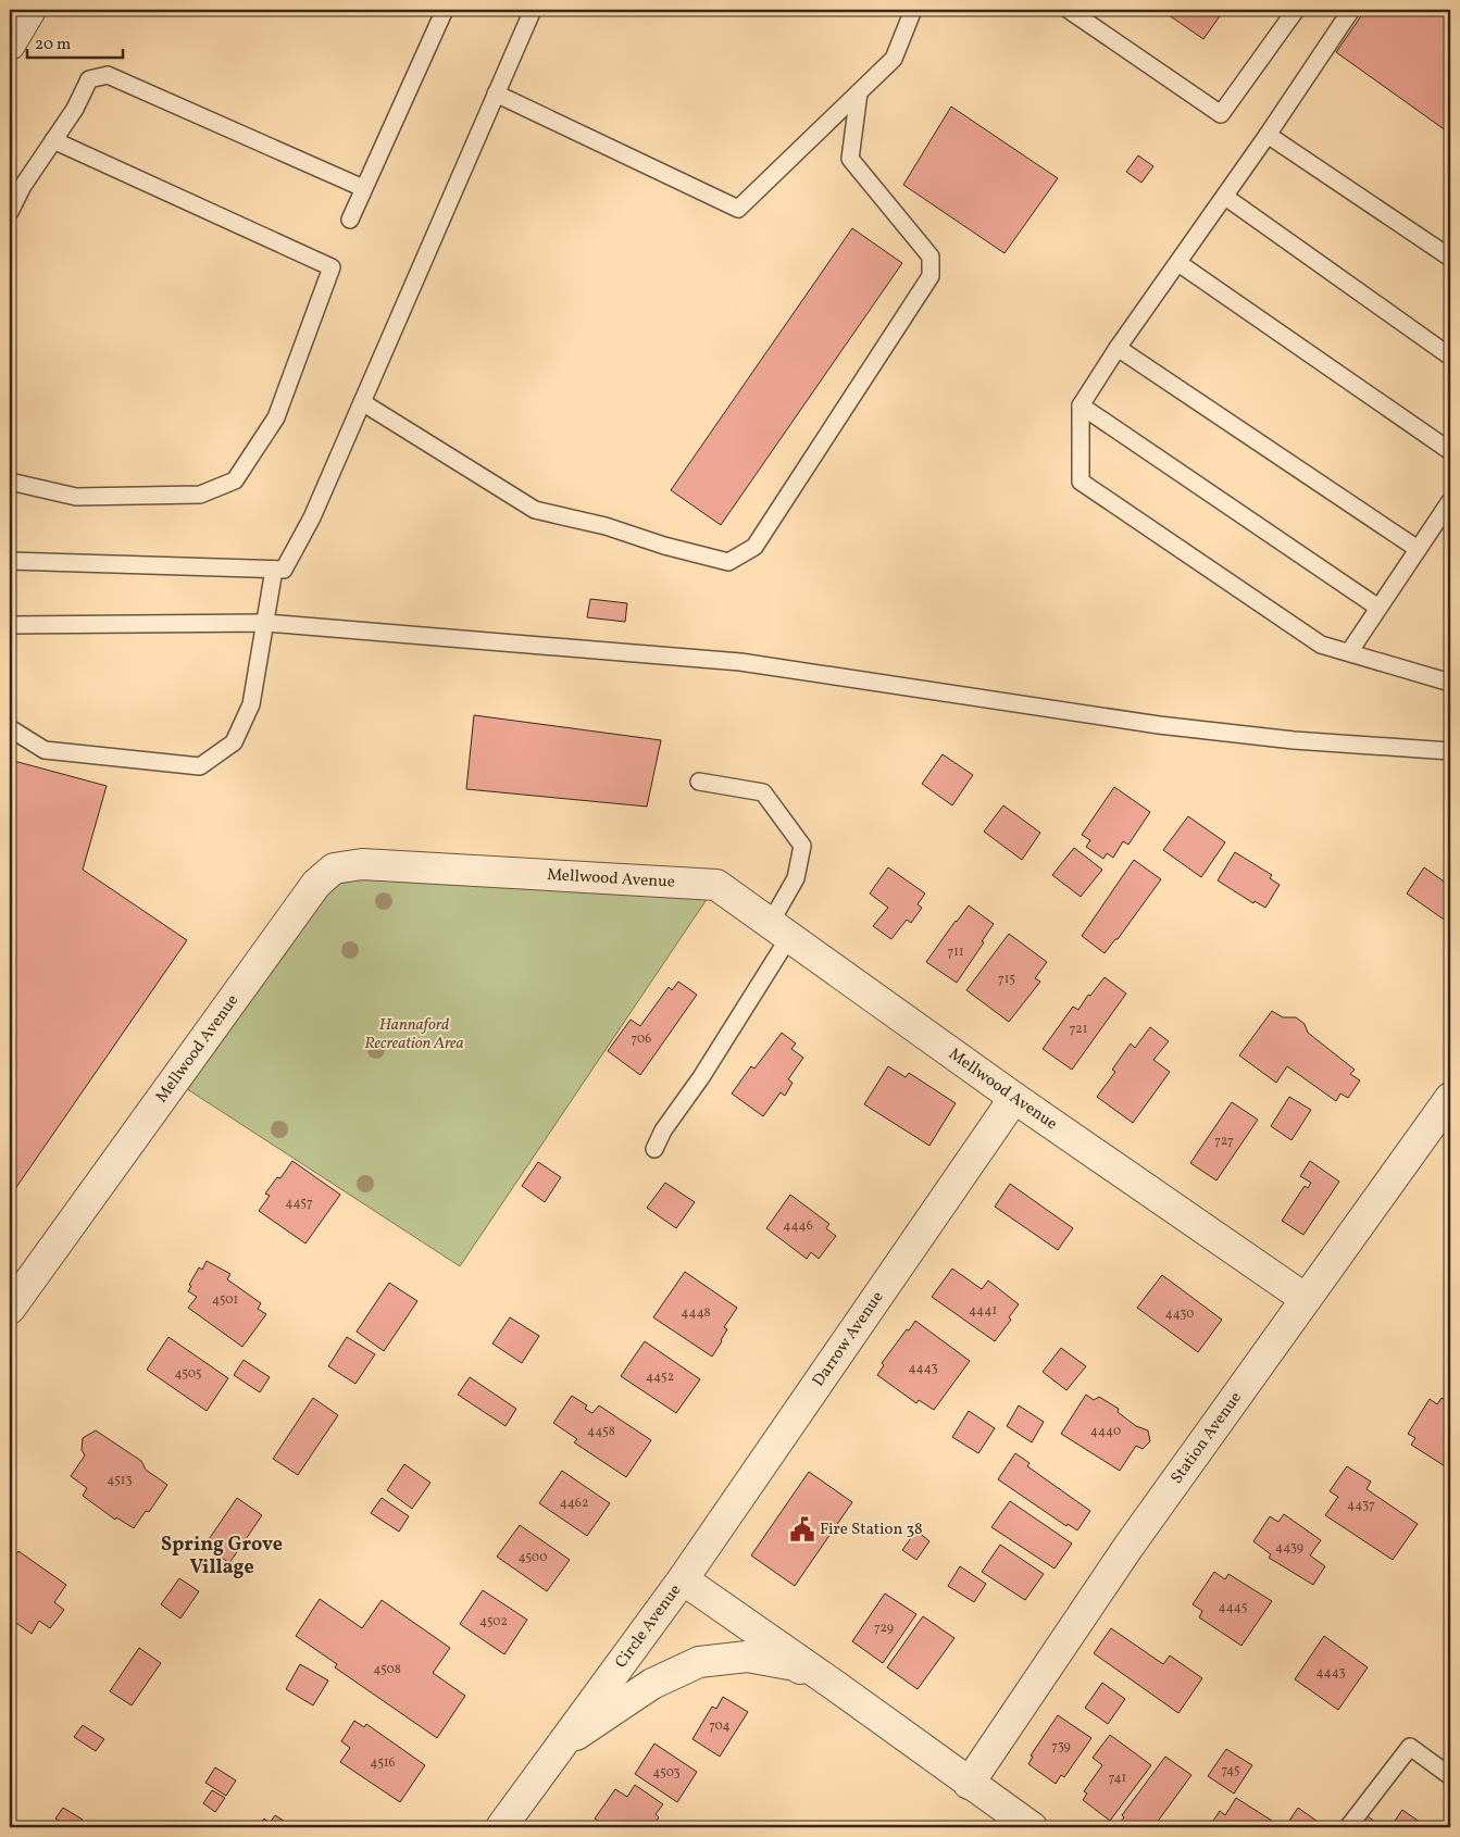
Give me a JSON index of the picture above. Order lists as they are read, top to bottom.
{
  "streets": {
    "street": [
      "Mellwood Avenue",
      "Darrow Avenue",
      "Station Avenue",
      "Circle Avenue"
    ]
  },
  "crossings": [
    ["Mellwood Avenue", "Darrow Avenue"],
    ["Mellwood Avenue", "Station Avenue"],
    ["Darrow Avenue", "Circle Avenue"],
    ["Station Avenue", "Circle Avenue"]
  ],
  "districts": ["Spring Grove Village"],
  "parks": ["Hannaford Recreation Area"],
  "places": {
    "public building": ["Fire Station 38"]
  },
  "house_numbers": [
    "711",
    "715",
    "721",
    "706",
    "727",
    "4457",
    "4446",
    "4501",
    "4441",
    "4448",
    "4430",
    "4443",
    "4505",
    "4452",
    "4458",
    "4440",
    "4513",
    "4462",
    "4437",
    "4439",
    "4500",
    "4445",
    "4502",
    "729",
    "4508",
    "4443",
    "704",
    "739",
    "4516",
    "745",
    "4503",
    "741"
  ],
  "scale_bar": "20 m"
}
